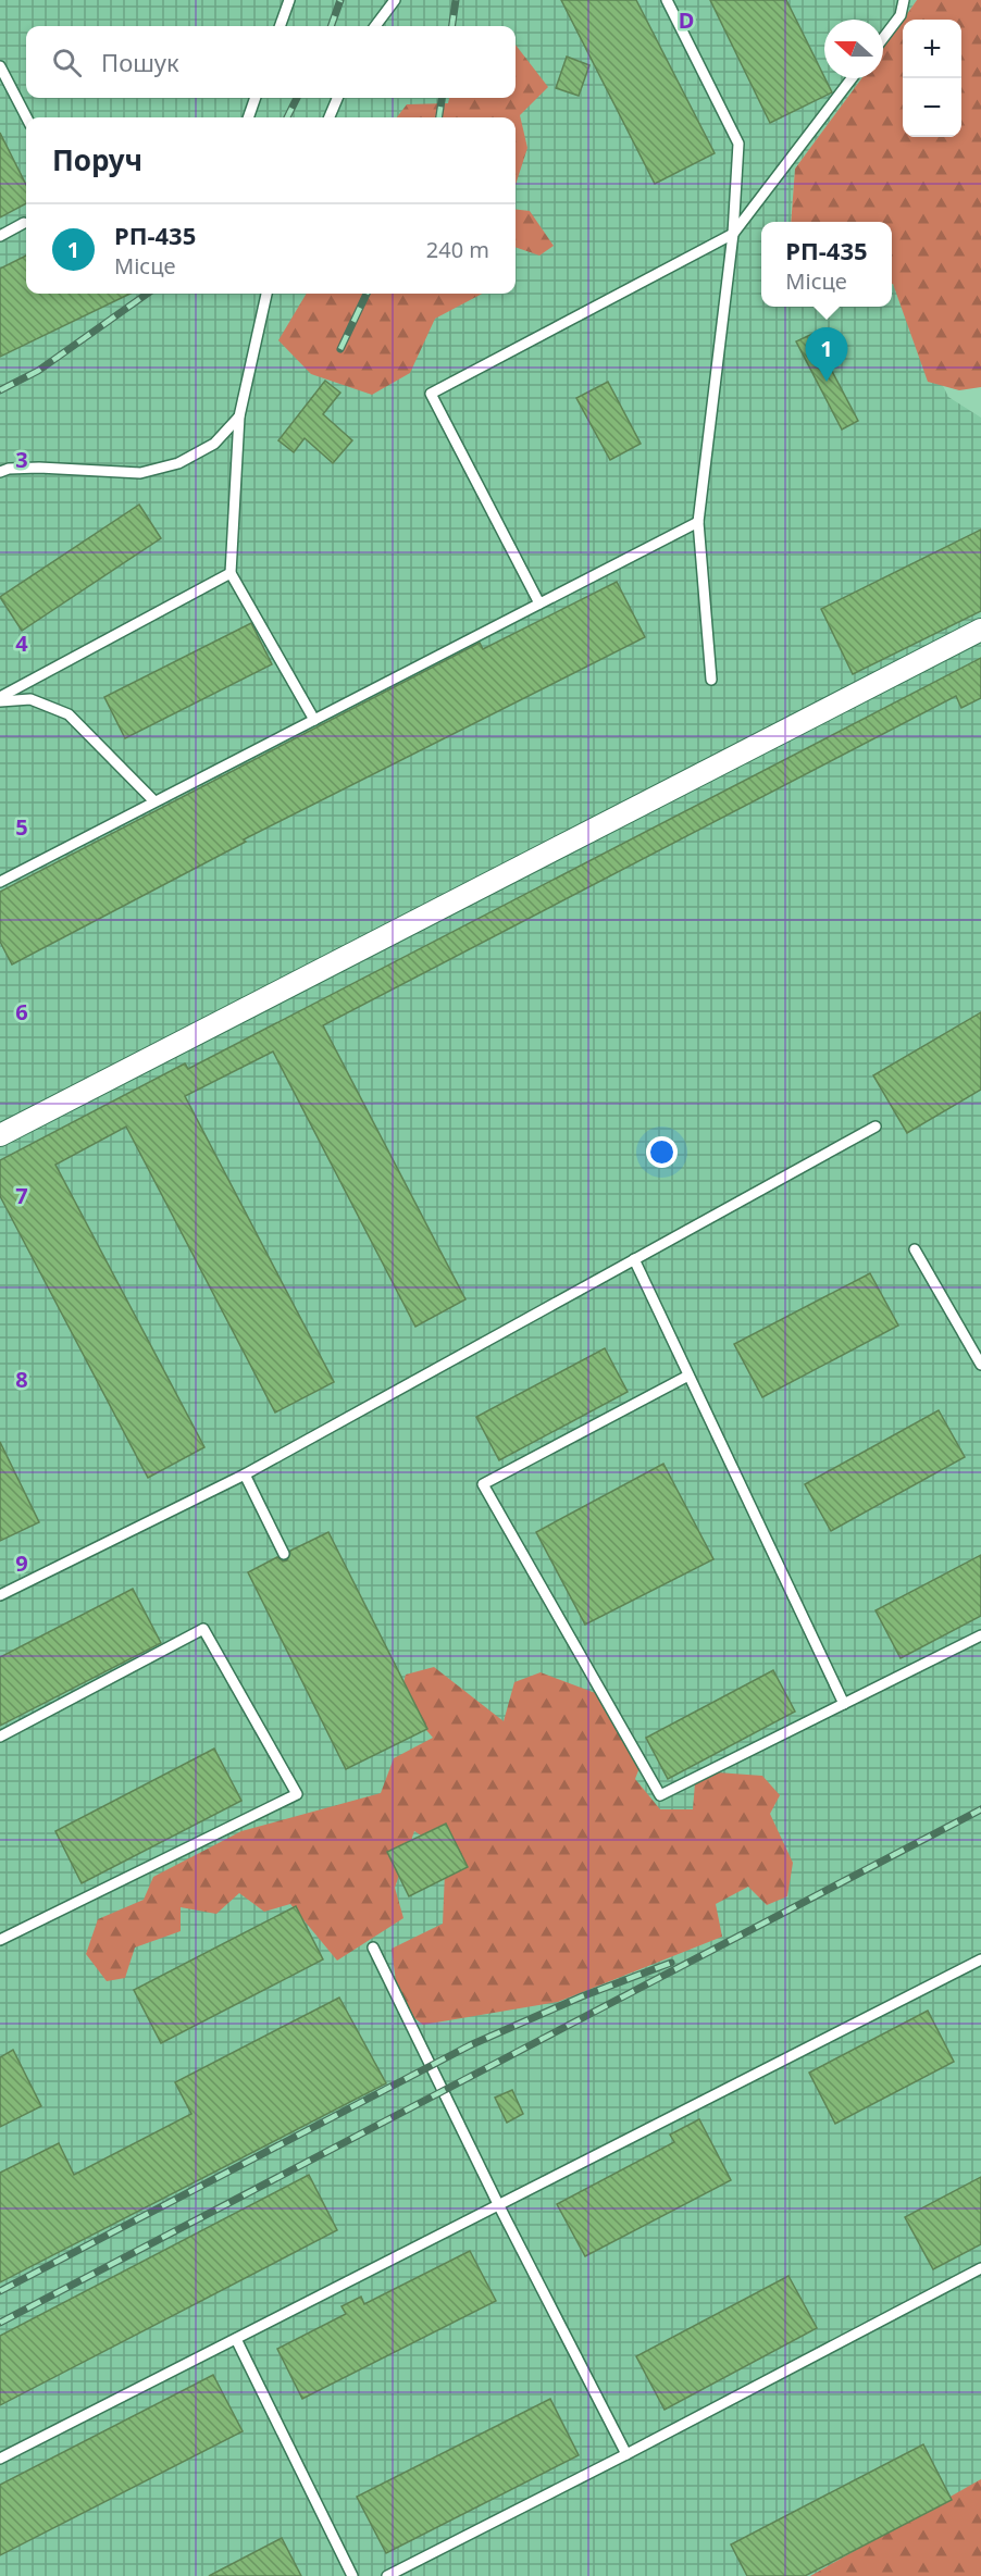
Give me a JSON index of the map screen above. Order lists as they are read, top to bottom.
{
  "north": "left",
  "page": {
    "map_buttons": ["+", "−"],
    "search": "Пошук",
    "heading": "Поруч",
    "list": [
      {
        "mark": "1",
        "name": "РП-435",
        "note": "Місце",
        "value": "240 m"
      }
    ],
    "popup": ["РП-435", "Місце"],
    "pins": "1"
  },
  "grid": {
    "columns": ["D"],
    "rows": [
      "3",
      "4",
      "5",
      "6",
      "7",
      "8",
      "9"
    ]
  }
}
